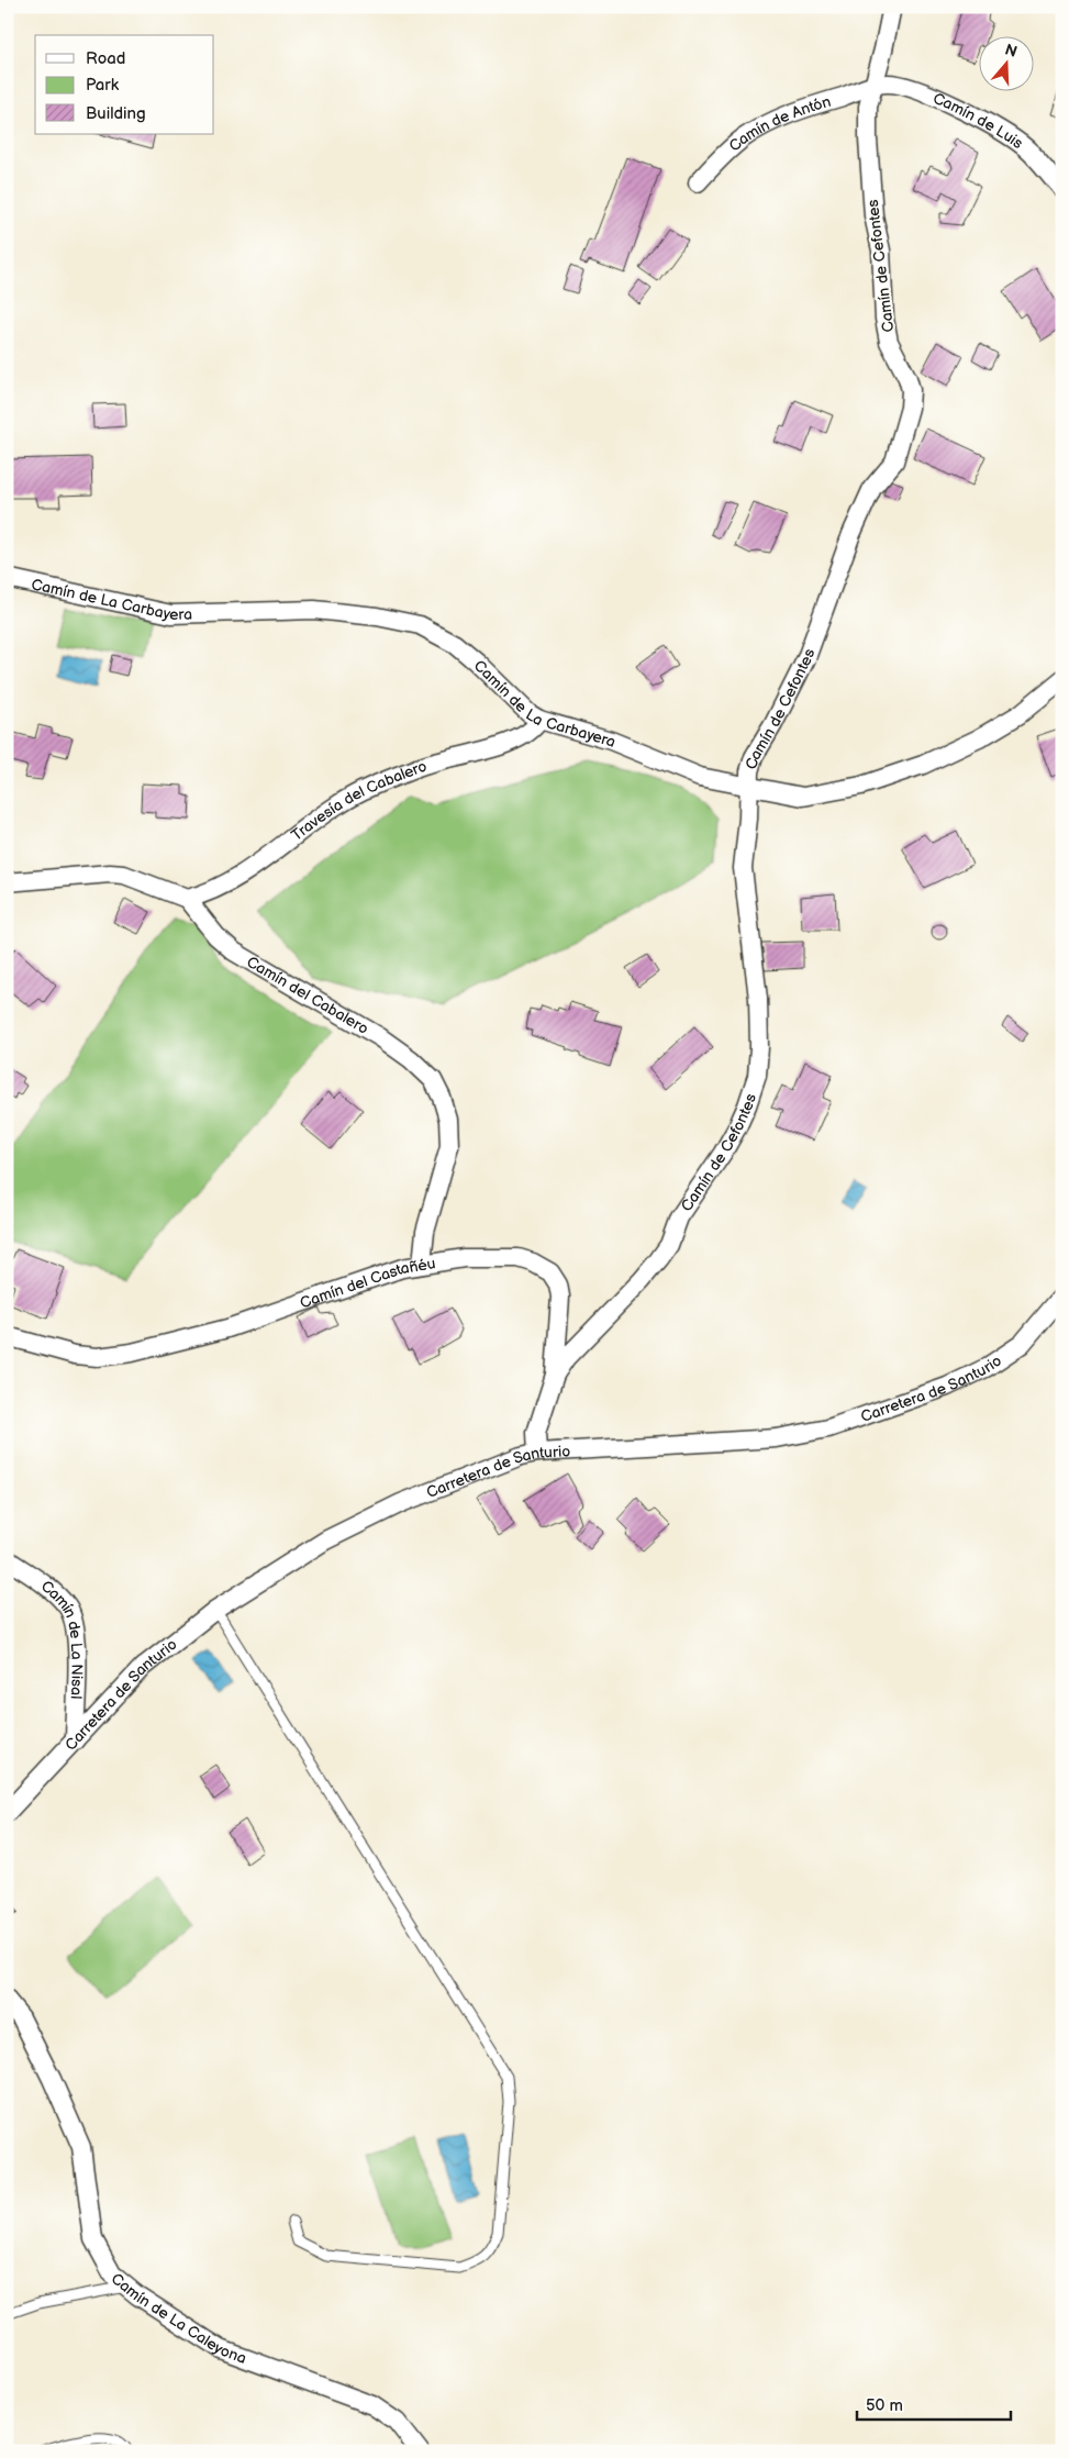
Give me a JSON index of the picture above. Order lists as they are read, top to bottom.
{
  "streets": {
    "street": [
      "Camín de Luis",
      "Camín de Antón",
      "Camín de Cefontes",
      "Camín de La Carbayera",
      "Travesía del Cabalero",
      "Camín del Cabalero",
      "Camín del Castañéu",
      "Carretera de Santurio",
      "Camín de La Nisal",
      "Camín de La Caleyona"
    ]
  },
  "crossings": [
    ["Camín de Luis", "Camín de Antón"],
    ["Camín de Luis", "Camín de Cefontes"],
    ["Camín de Antón", "Camín de Cefontes"],
    ["Camín de Cefontes", "Camín de La Carbayera"],
    ["Camín de Cefontes", "Camín del Castañéu"],
    ["Camín de La Carbayera", "Travesía del Cabalero"],
    ["Travesía del Cabalero", "Camín del Cabalero"],
    ["Camín del Cabalero", "Camín del Castañéu"],
    ["Camín del Castañéu", "Carretera de Santurio"],
    ["Carretera de Santurio", "Camín de La Nisal"]
  ],
  "legend": ["Road", "Park", "Building"],
  "scale_bar": "50 m",
  "north": "top"
}
